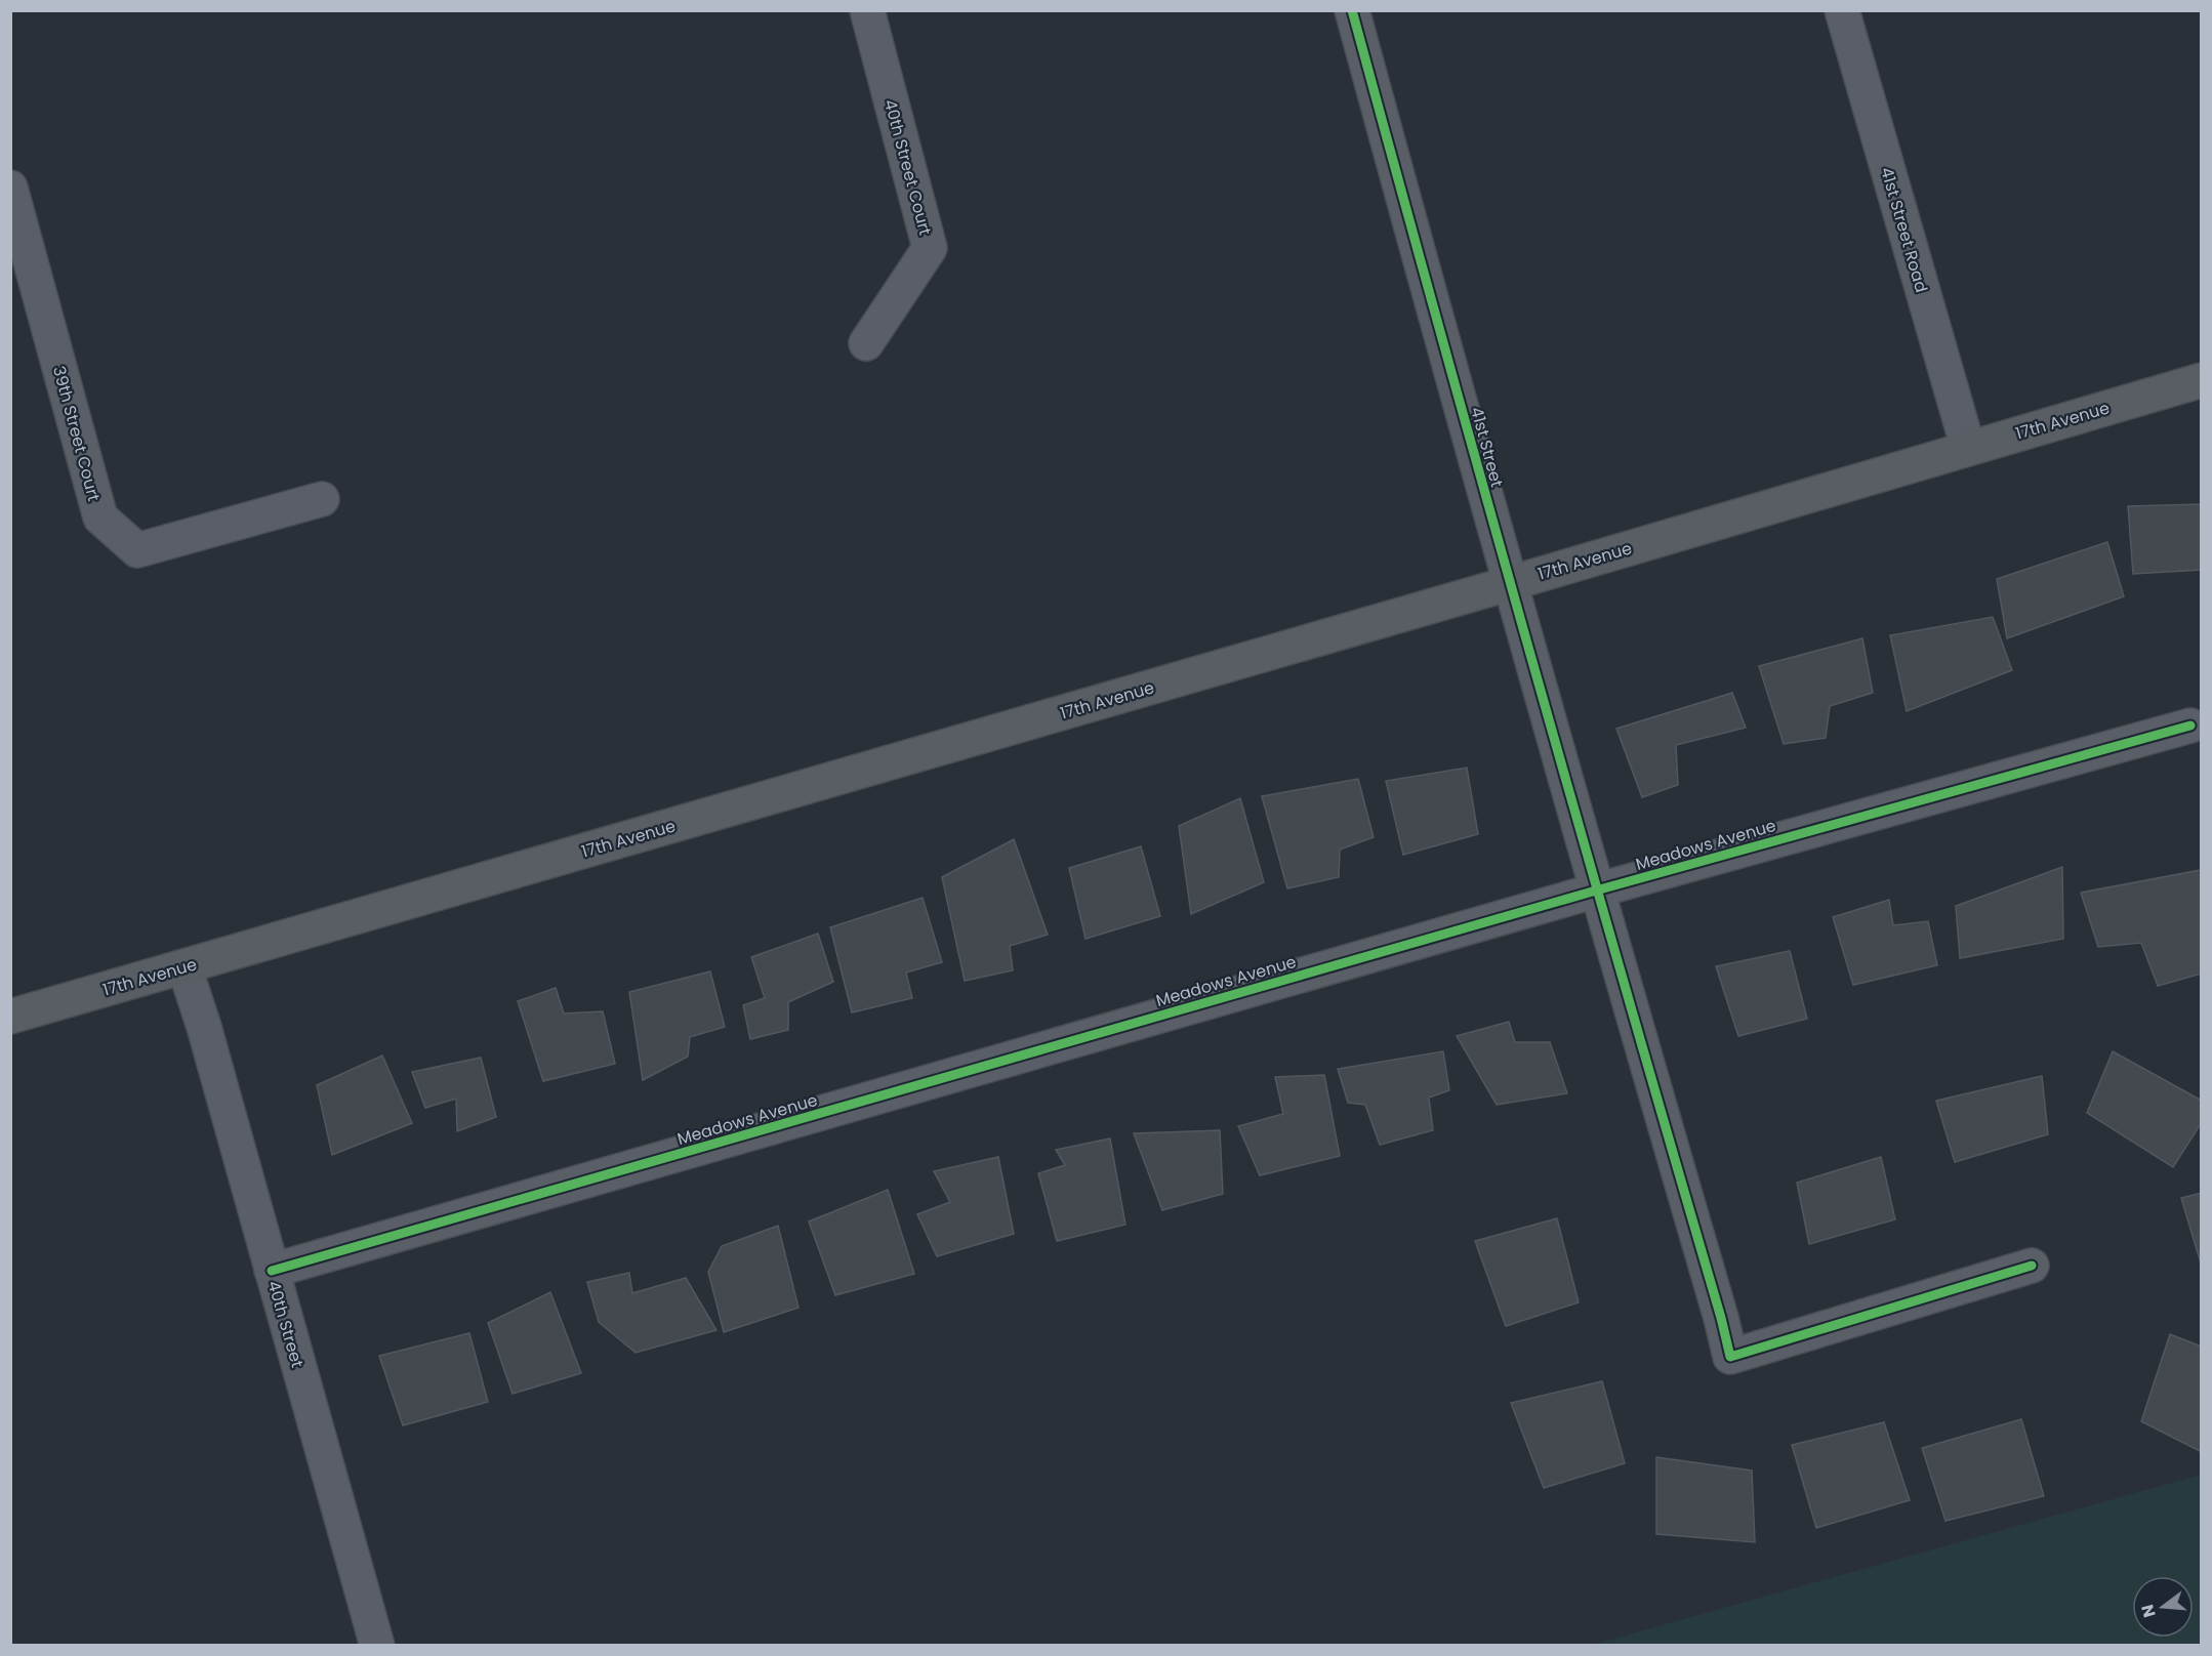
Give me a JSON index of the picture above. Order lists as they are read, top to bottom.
{
  "streets": {
    "main road": ["17th Avenue"],
    "street": [
      "40th Street Court",
      "41st Street Road",
      "39th Street Court",
      "41st Street",
      "Meadows Avenue",
      "40th Street"
    ]
  },
  "crossings": [
    ["41st Street Road", "17th Avenue"],
    ["17th Avenue", "41st Street"],
    ["17th Avenue", "40th Street"],
    ["41st Street", "Meadows Avenue"],
    ["Meadows Avenue", "40th Street"]
  ],
  "north": "left"
}
